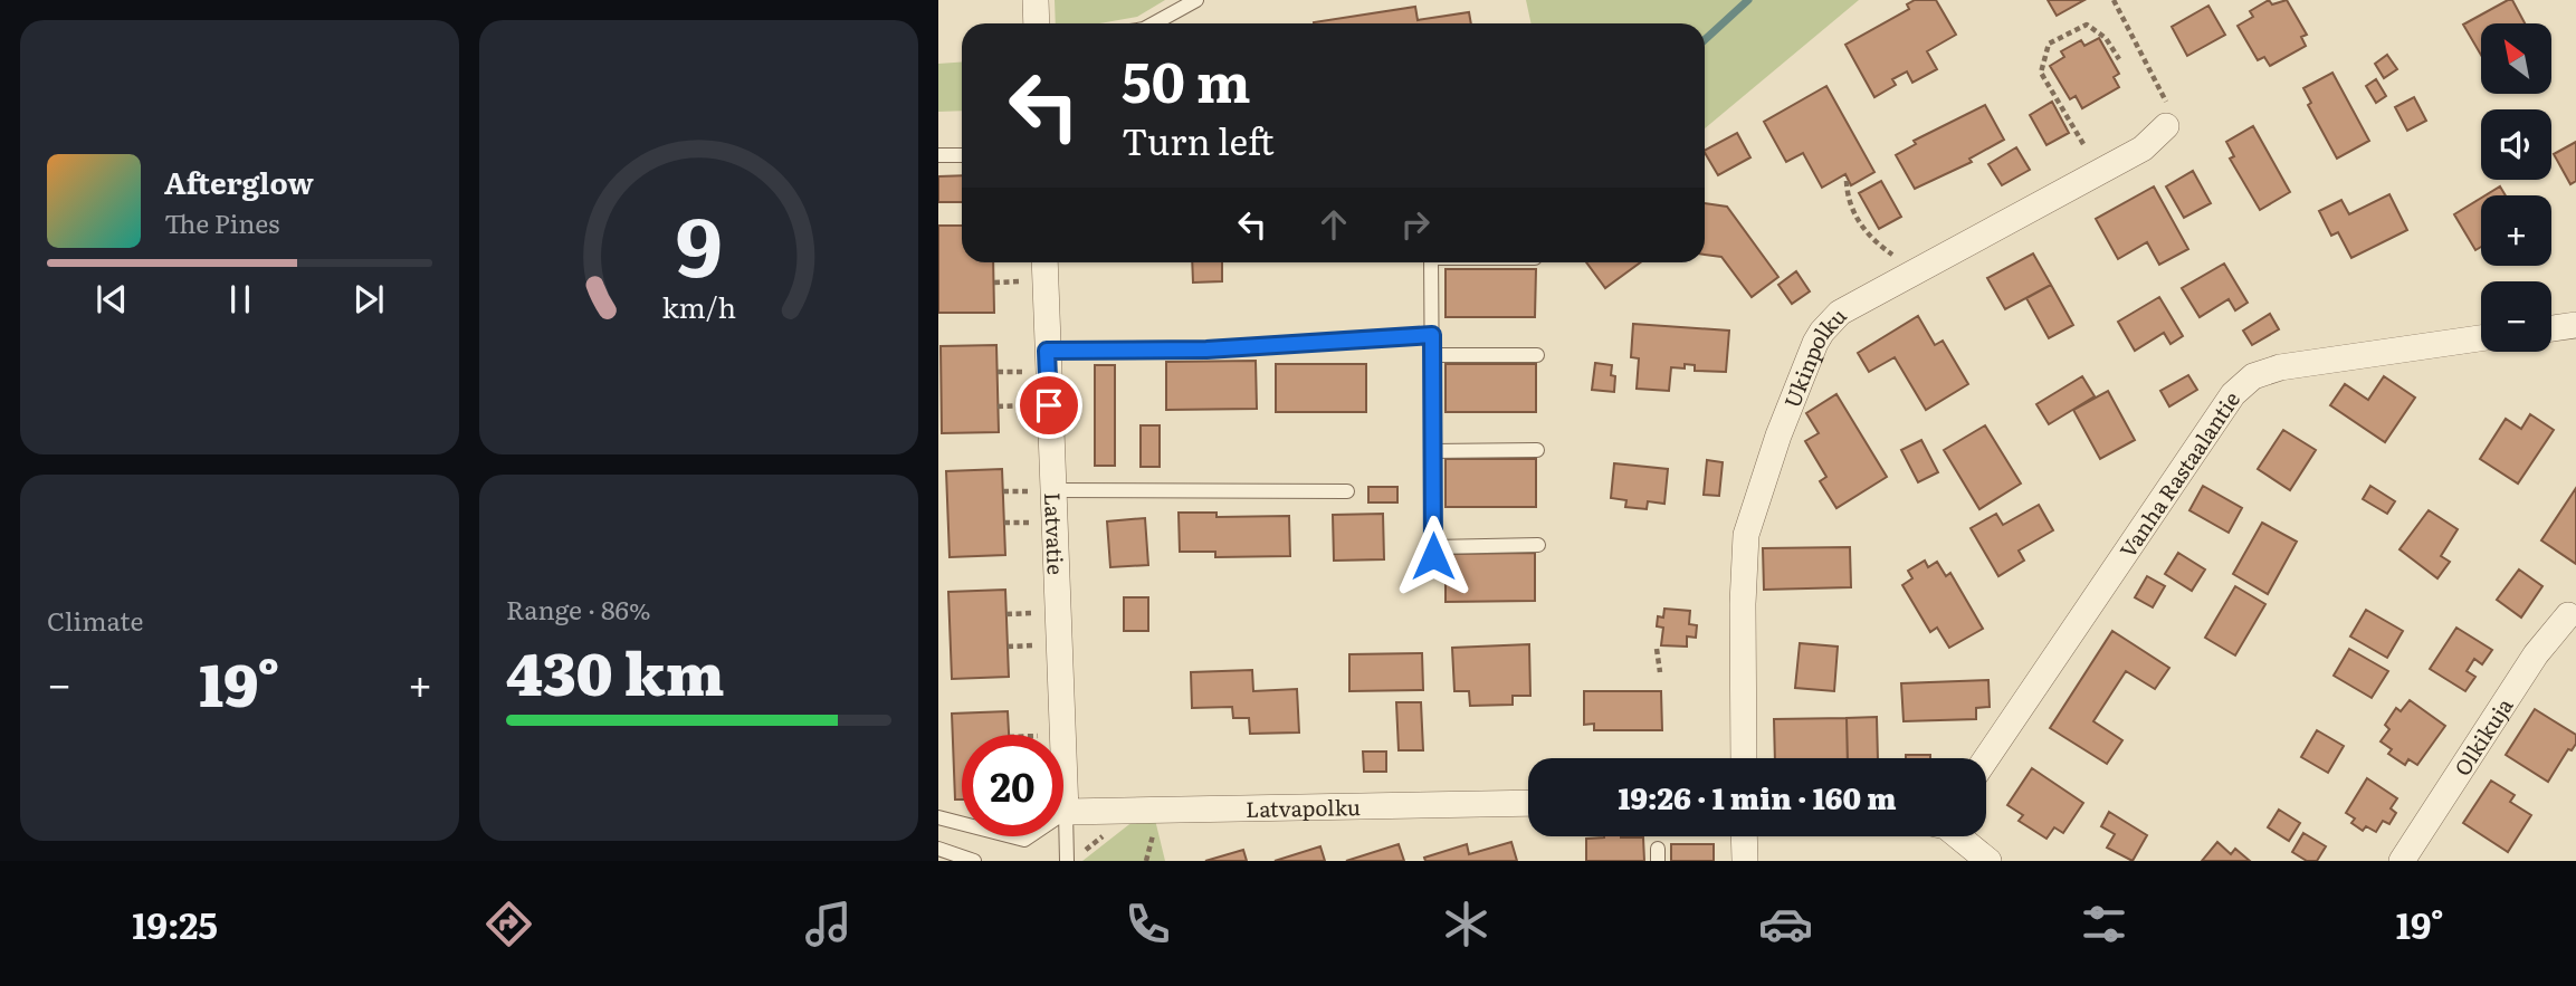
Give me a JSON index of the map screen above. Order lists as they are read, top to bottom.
{
  "streets": {
    "street": [
      "Ukinpolku",
      "Vanha Rastaalantie",
      "Latvatie",
      "Olkikuja",
      "Latvapolku"
    ]
  },
  "crossings": [
    ["Latvatie", "Latvapolku"]
  ],
  "north": "top left",
  "page": {
    "map_buttons": ["+", "−"],
    "turn": ["50 m", "Turn left"],
    "song": ["Afterglow", "The Pines"],
    "tile": [
      "Climate",
      ["Range · 86%", "430 km"]
    ],
    "heat": ["−", "19°", "+"],
    "limit": "20",
    "trip": "19:26 · 1 min · 160 m",
    "tabs": ["19:25", "19°"],
    "gauge": ["9", "km/h"]
  }
}
